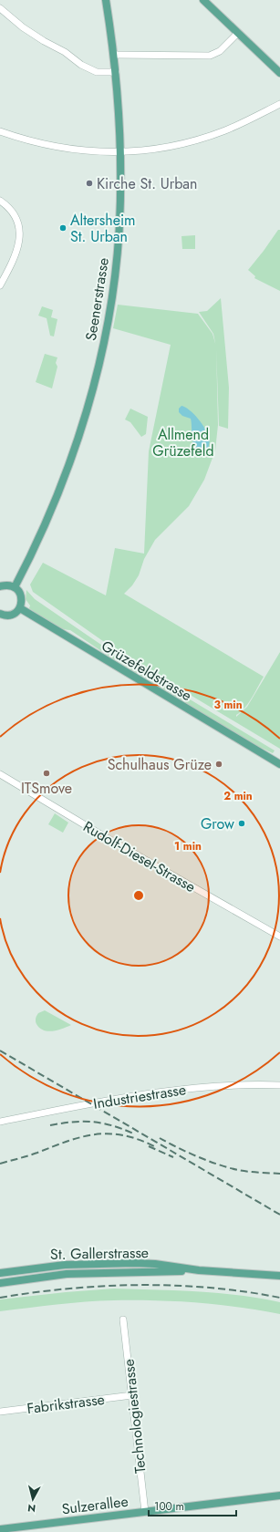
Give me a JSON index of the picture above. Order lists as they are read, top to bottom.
{
  "streets": {
    "main road": [
      "Seenerstrasse",
      "Grüzefeldstrasse",
      "St. Gallerstrasse",
      "Sulzerallee"
    ],
    "street": [
      "Rudolf-Diesel-Strasse",
      "Industriestrasse",
      "Fabrikstrasse",
      "Technologiestrasse"
    ]
  },
  "crossings": [
    ["Fabrikstrasse", "Technologiestrasse"],
    ["Technologiestrasse", "Sulzerallee"]
  ],
  "parks": ["Allmend Grüzefeld"],
  "places": [
    "Kirche St. Urban",
    "Altersheim St. Urban",
    "Schulhaus Grüze",
    "ITSmove",
    "Grow"
  ],
  "scale_bar": "100 m",
  "north": "bottom",
  "rings": ["3 min", "2 min", "1 min"]
}
